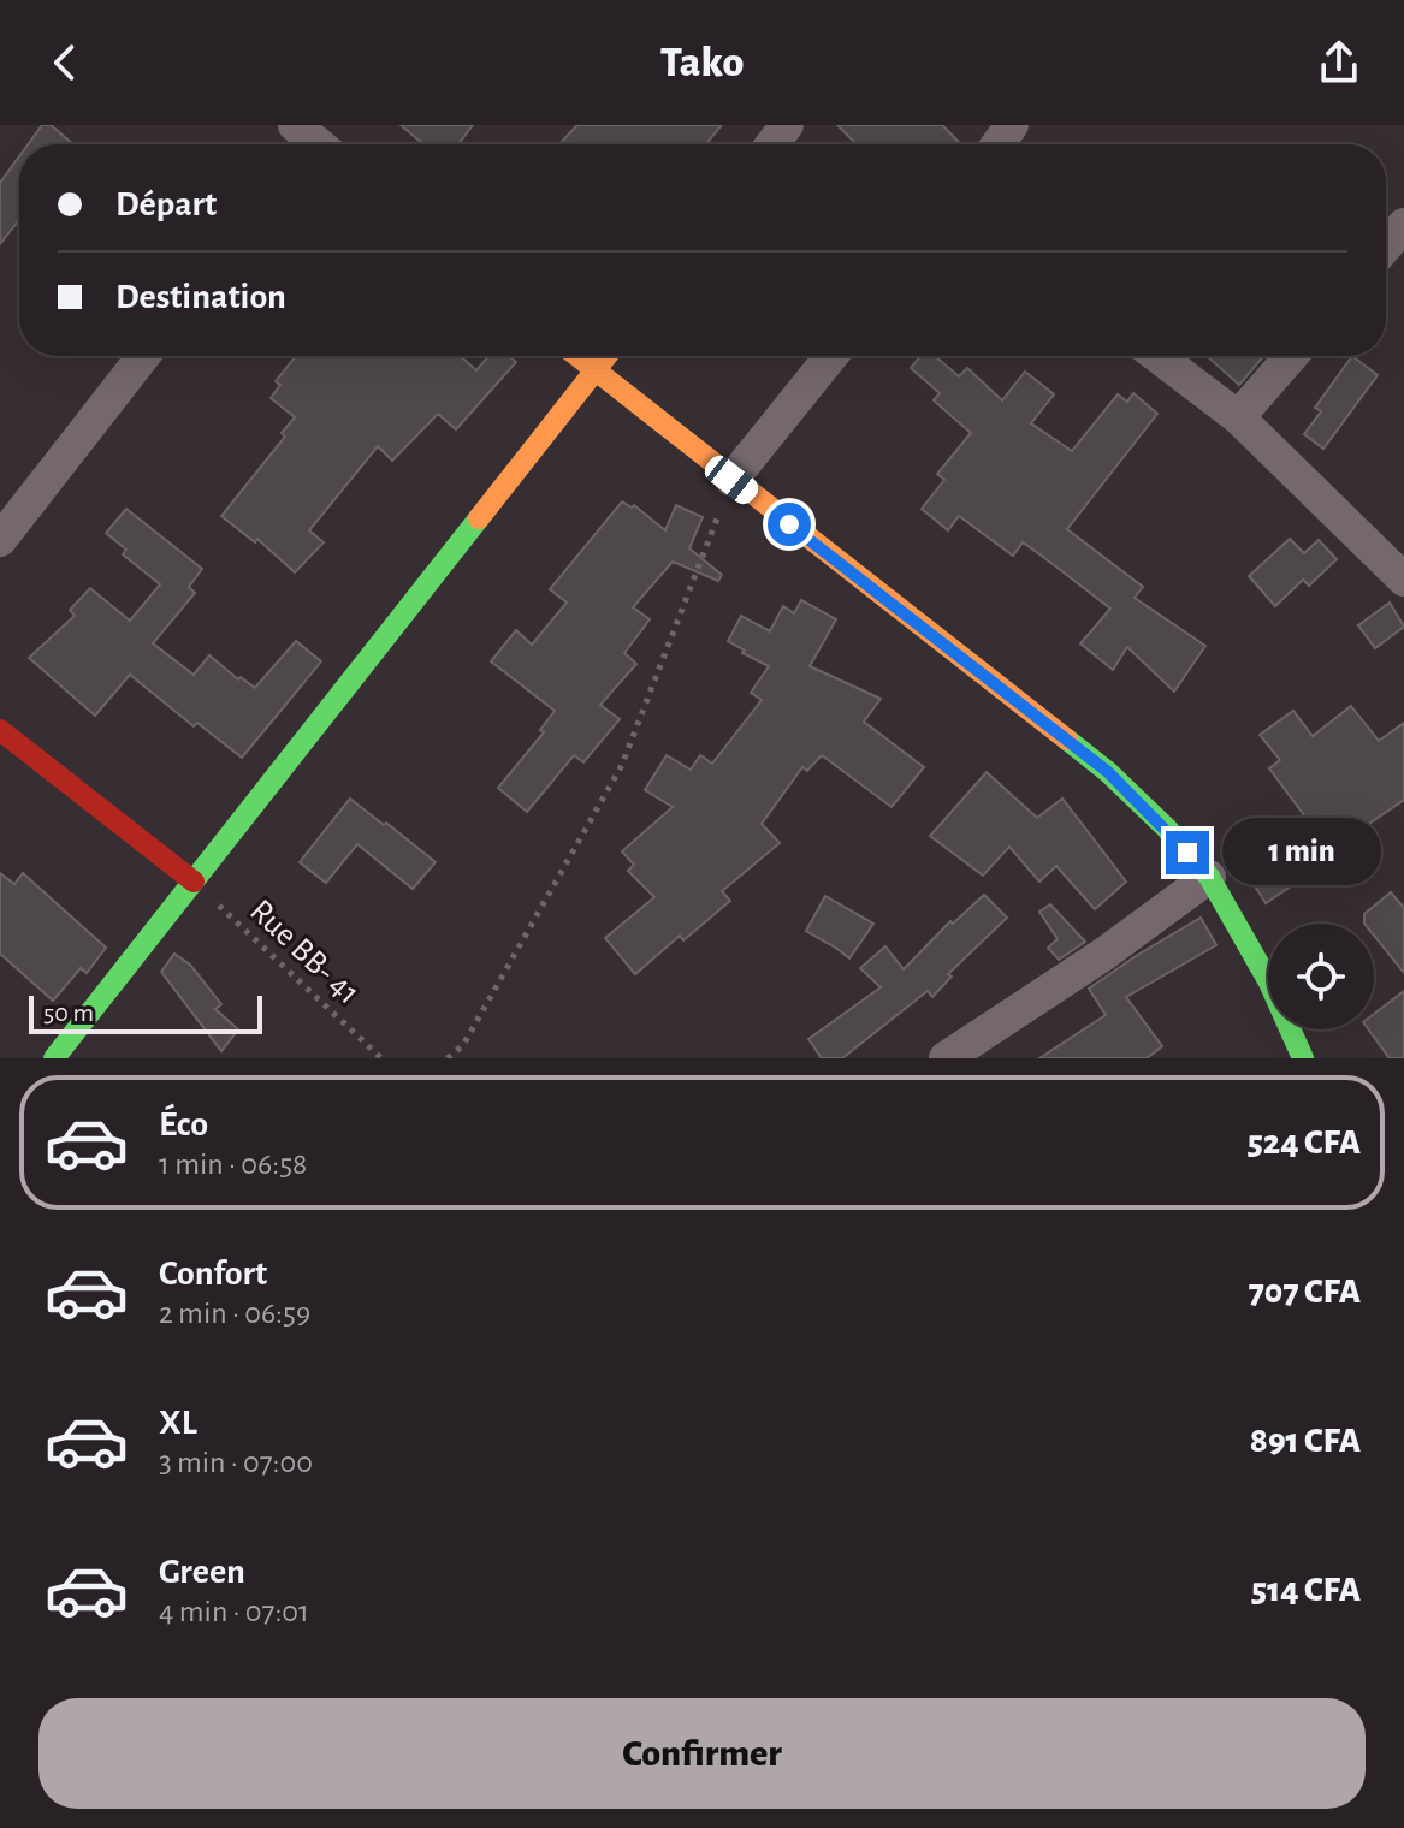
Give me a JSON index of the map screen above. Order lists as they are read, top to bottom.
{
  "streets": {
    "path": ["Rue BB- 41"]
  },
  "scale_bar": "50 m",
  "page": {
    "header": "Tako",
    "banner": ["Départ", "Destination"],
    "bubble": "1 min",
    "scale": "50 m",
    "list": [
      {
        "name": "Éco",
        "note": "1 min · 06:58",
        "value": "524 CFA"
      },
      {
        "name": "Confort",
        "note": "2 min · 06:59",
        "value": "707 CFA"
      },
      {
        "name": "XL",
        "note": "3 min · 07:00",
        "value": "891 CFA"
      },
      {
        "name": "Green",
        "note": "4 min · 07:01",
        "value": "514 CFA"
      }
    ],
    "buttons": "Confirmer"
  }
}
